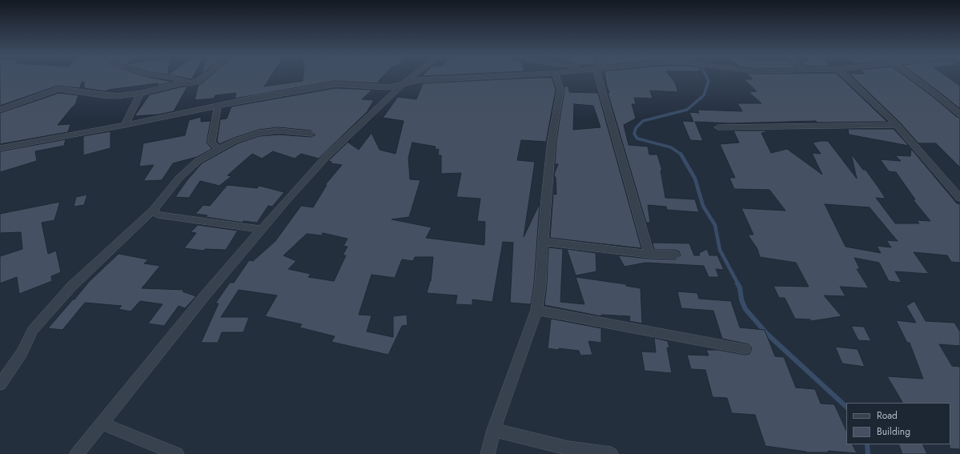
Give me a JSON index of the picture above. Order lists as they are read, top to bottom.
{
  "legend": ["Road", "Building"]
}
